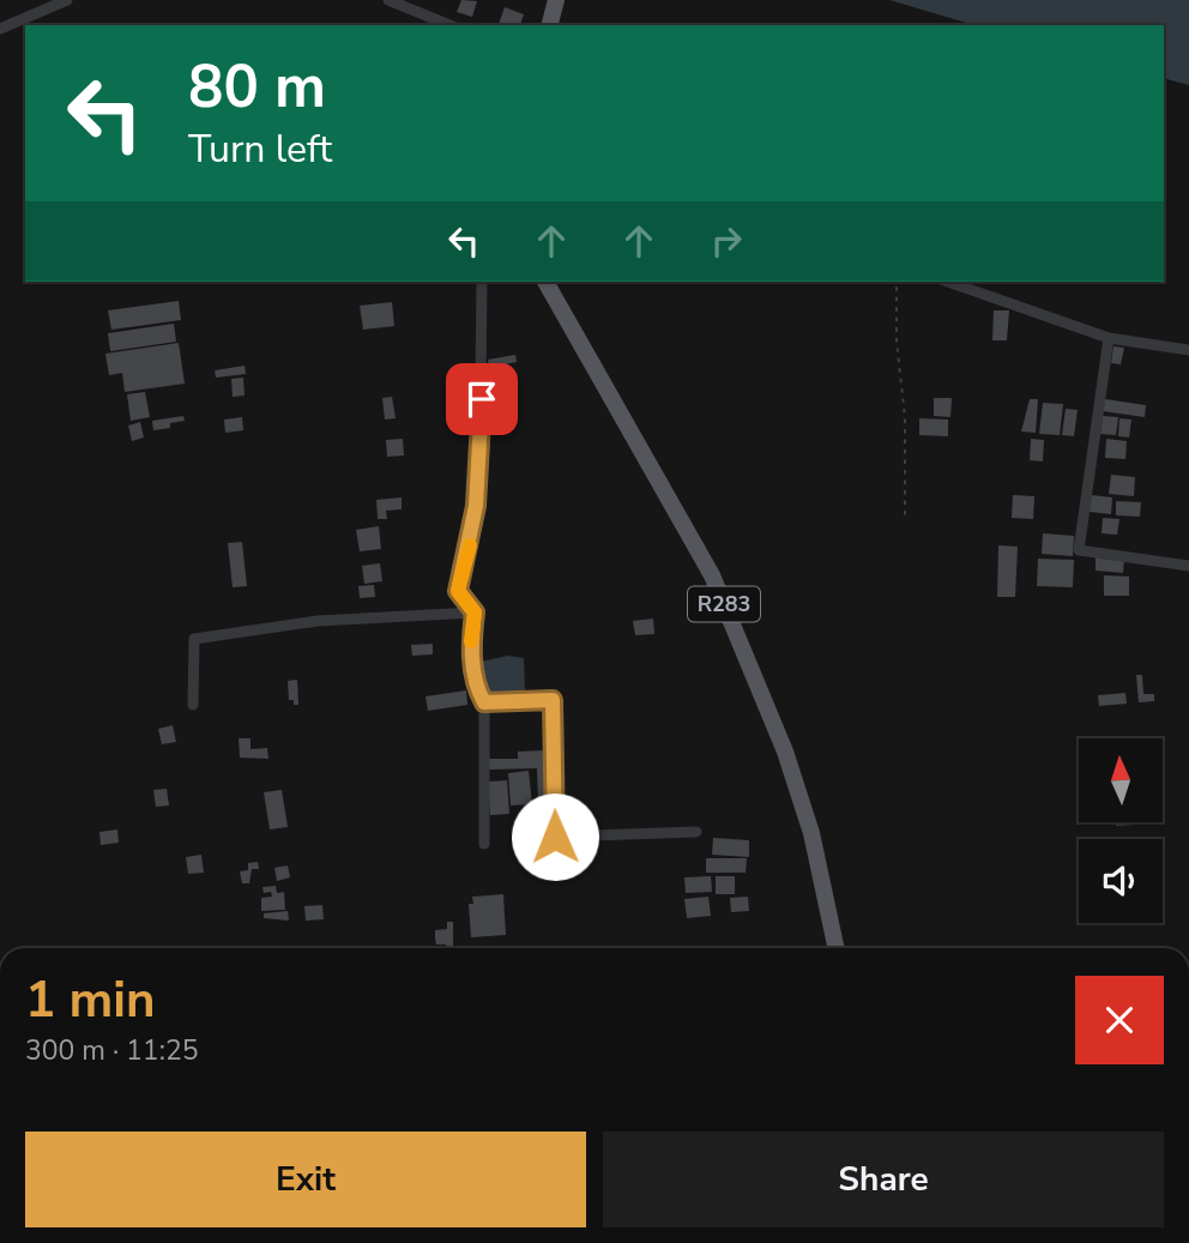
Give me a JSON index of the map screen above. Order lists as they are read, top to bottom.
{
  "streets": {
    "main road": ["R283"]
  },
  "north": "top",
  "page": {
    "turn": ["80 m", "Turn left"],
    "heading": ["1 min", "300 m · 11:25"],
    "buttons": ["Exit", "Share"]
  }
}
